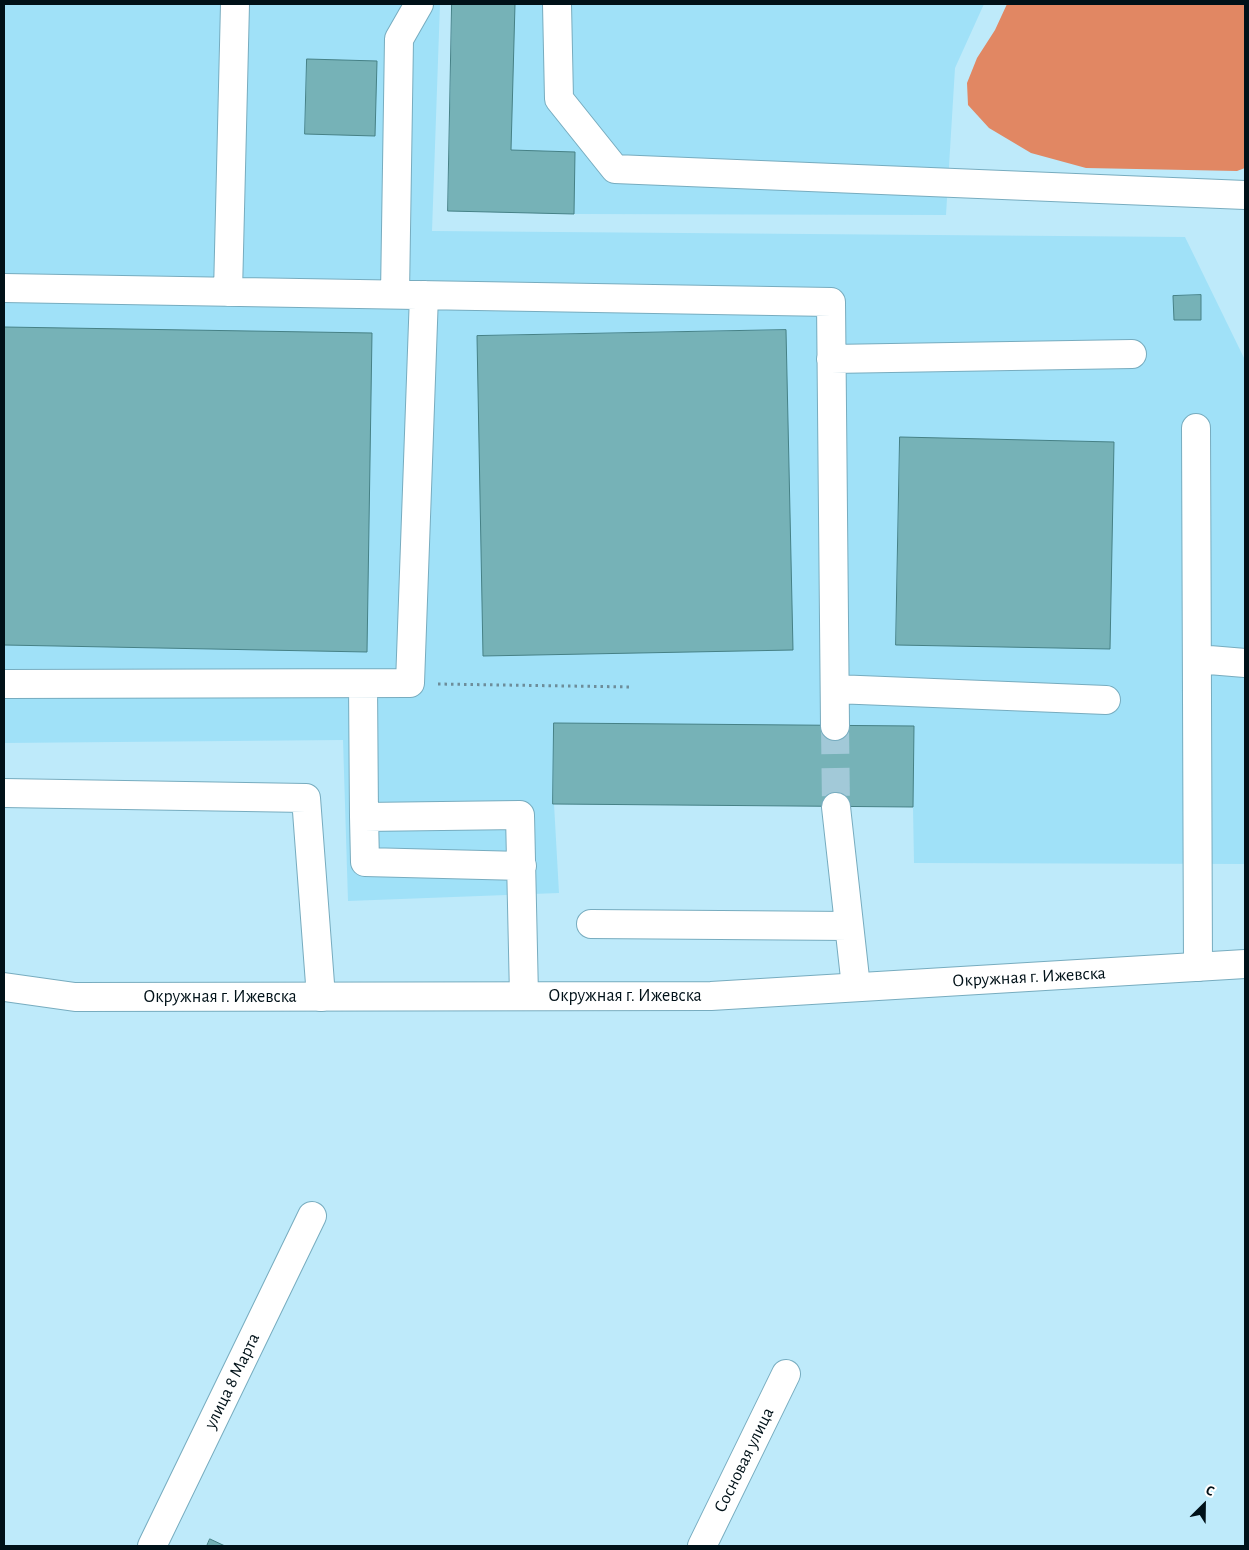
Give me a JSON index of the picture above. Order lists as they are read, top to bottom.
{
  "streets": {
    "main road": ["Окружная г. Ижевска", "улица 8 Марта", "Сосновая улица"]
  },
  "north": "top right"
}
